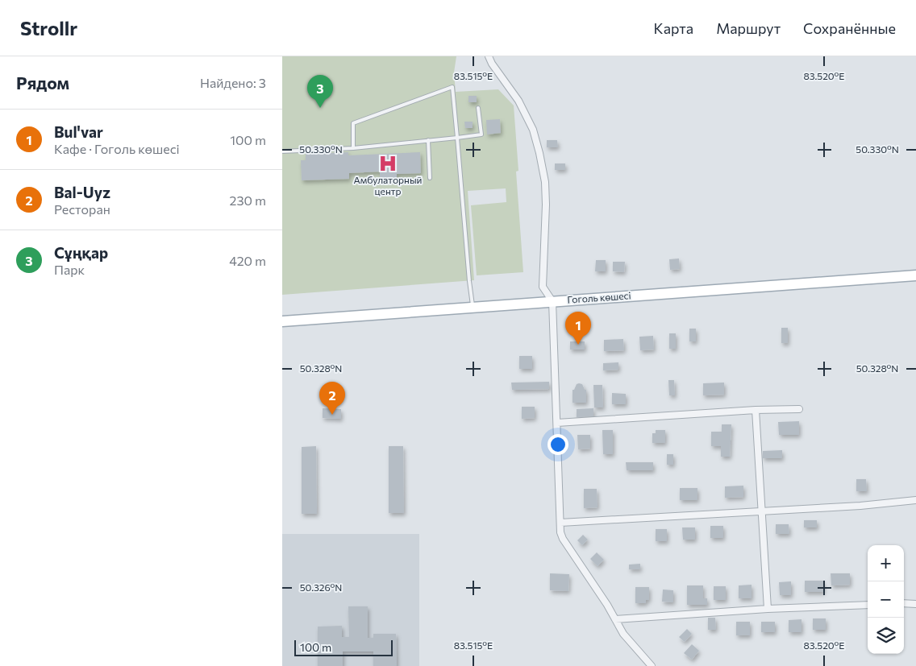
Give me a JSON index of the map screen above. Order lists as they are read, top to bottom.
{
  "streets": {
    "main road": ["Гоголь көшесі"]
  },
  "places": {
    "hospital": ["Амбулаторный центр"]
  },
  "scale_bar": "100 m",
  "page": {
    "header": "Strollr",
    "nav": ["Карта", "Маршрут", "Сохранённые"],
    "heading": ["Рядом", "Найдено: 3"],
    "pins": ["3", "1", "2"],
    "list": [
      {
        "mark": "1",
        "name": "Bul'var",
        "note": "Кафе · Гоголь көшесі",
        "value": "100 m"
      },
      {
        "mark": "2",
        "name": "Bal-Uyz",
        "note": "Ресторан",
        "value": "230 m"
      },
      {
        "mark": "3",
        "name": "Сұңқар",
        "note": "Парк",
        "value": "420 m"
      }
    ],
    "map_buttons": ["+", "−"],
    "scale": "100 m"
  },
  "coordinates": [
    "83.515°E",
    "83.520°E",
    "50.330°N",
    "50.328°N",
    "50.326°N"
  ]
}
